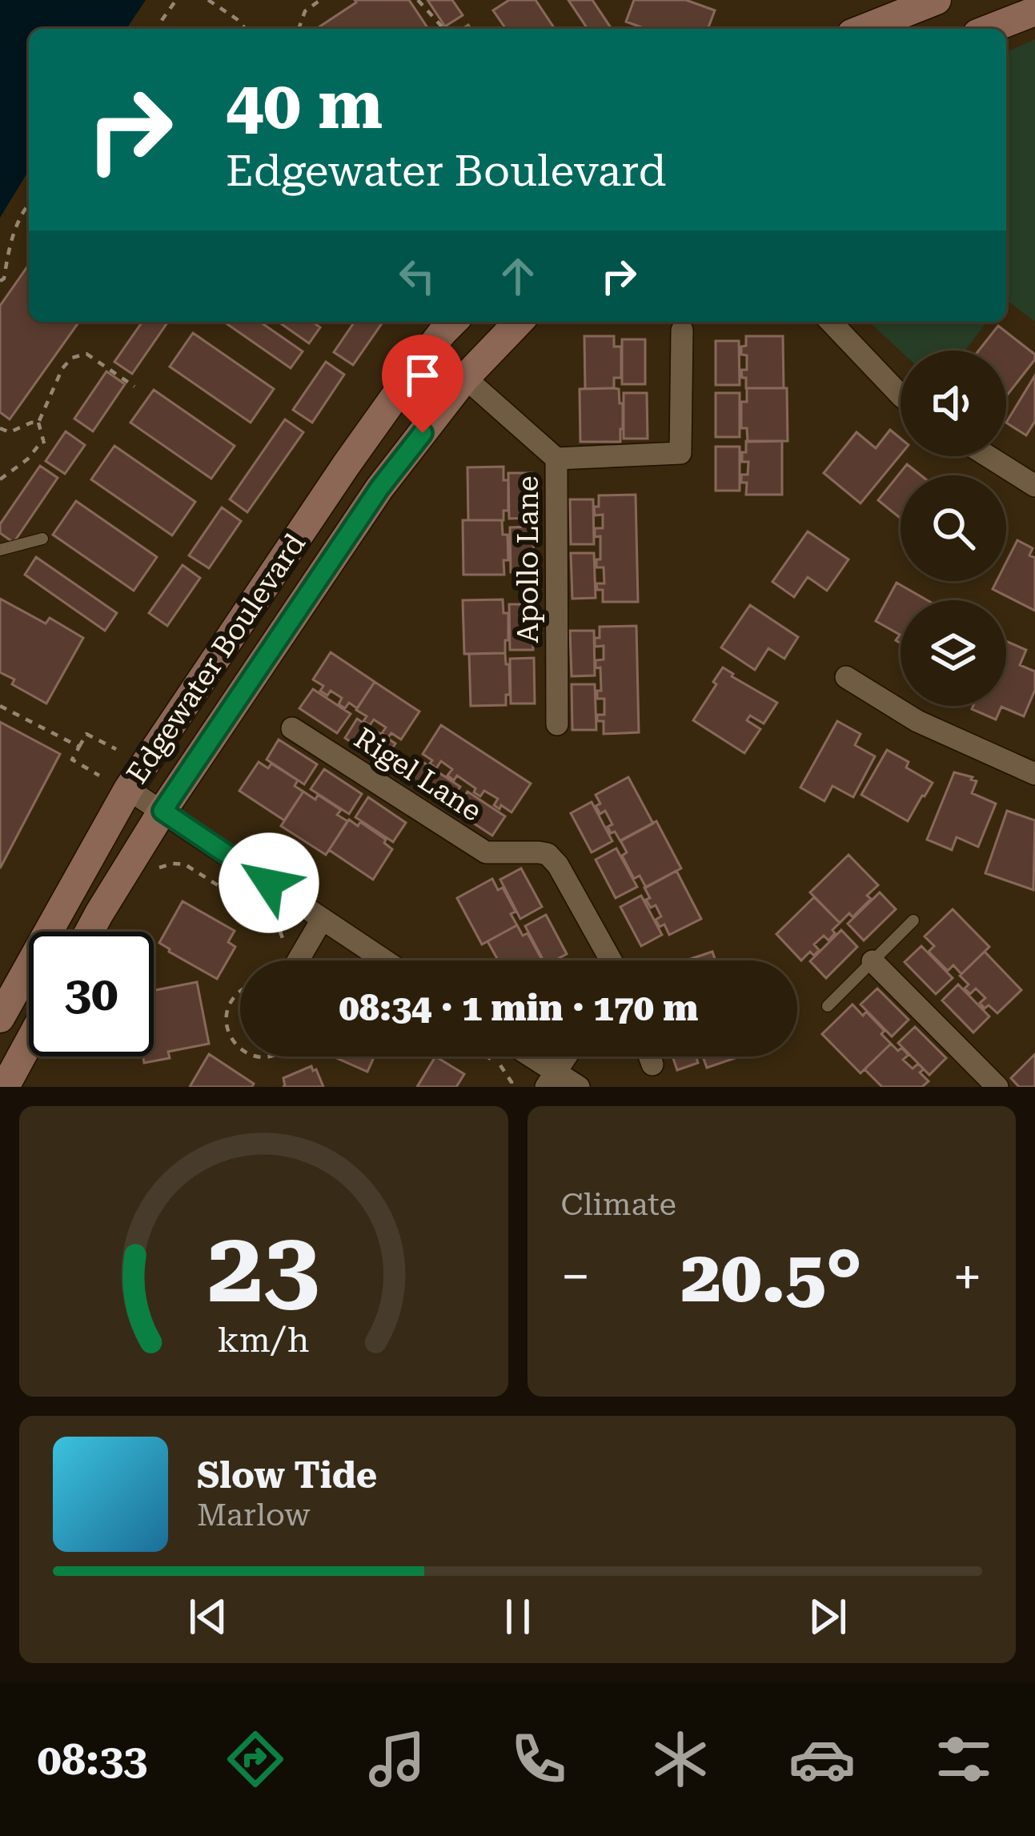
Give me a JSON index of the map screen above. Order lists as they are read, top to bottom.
{
  "streets": {
    "main road": ["Edgewater Boulevard"],
    "street": ["Apollo Lane", "Rigel Lane"]
  },
  "crossings": [
    ["Apollo Lane", "Edgewater Boulevard"]
  ],
  "page": {
    "turn": ["40 m", "Edgewater Boulevard"],
    "limit": "30",
    "trip": "08:34 · 1 min · 170 m",
    "tile": "Climate",
    "heat": ["−", "20.5°", "+"],
    "song": ["Slow Tide", "Marlow"],
    "tabs": "08:33",
    "gauge": ["23", "km/h"]
  }
}
